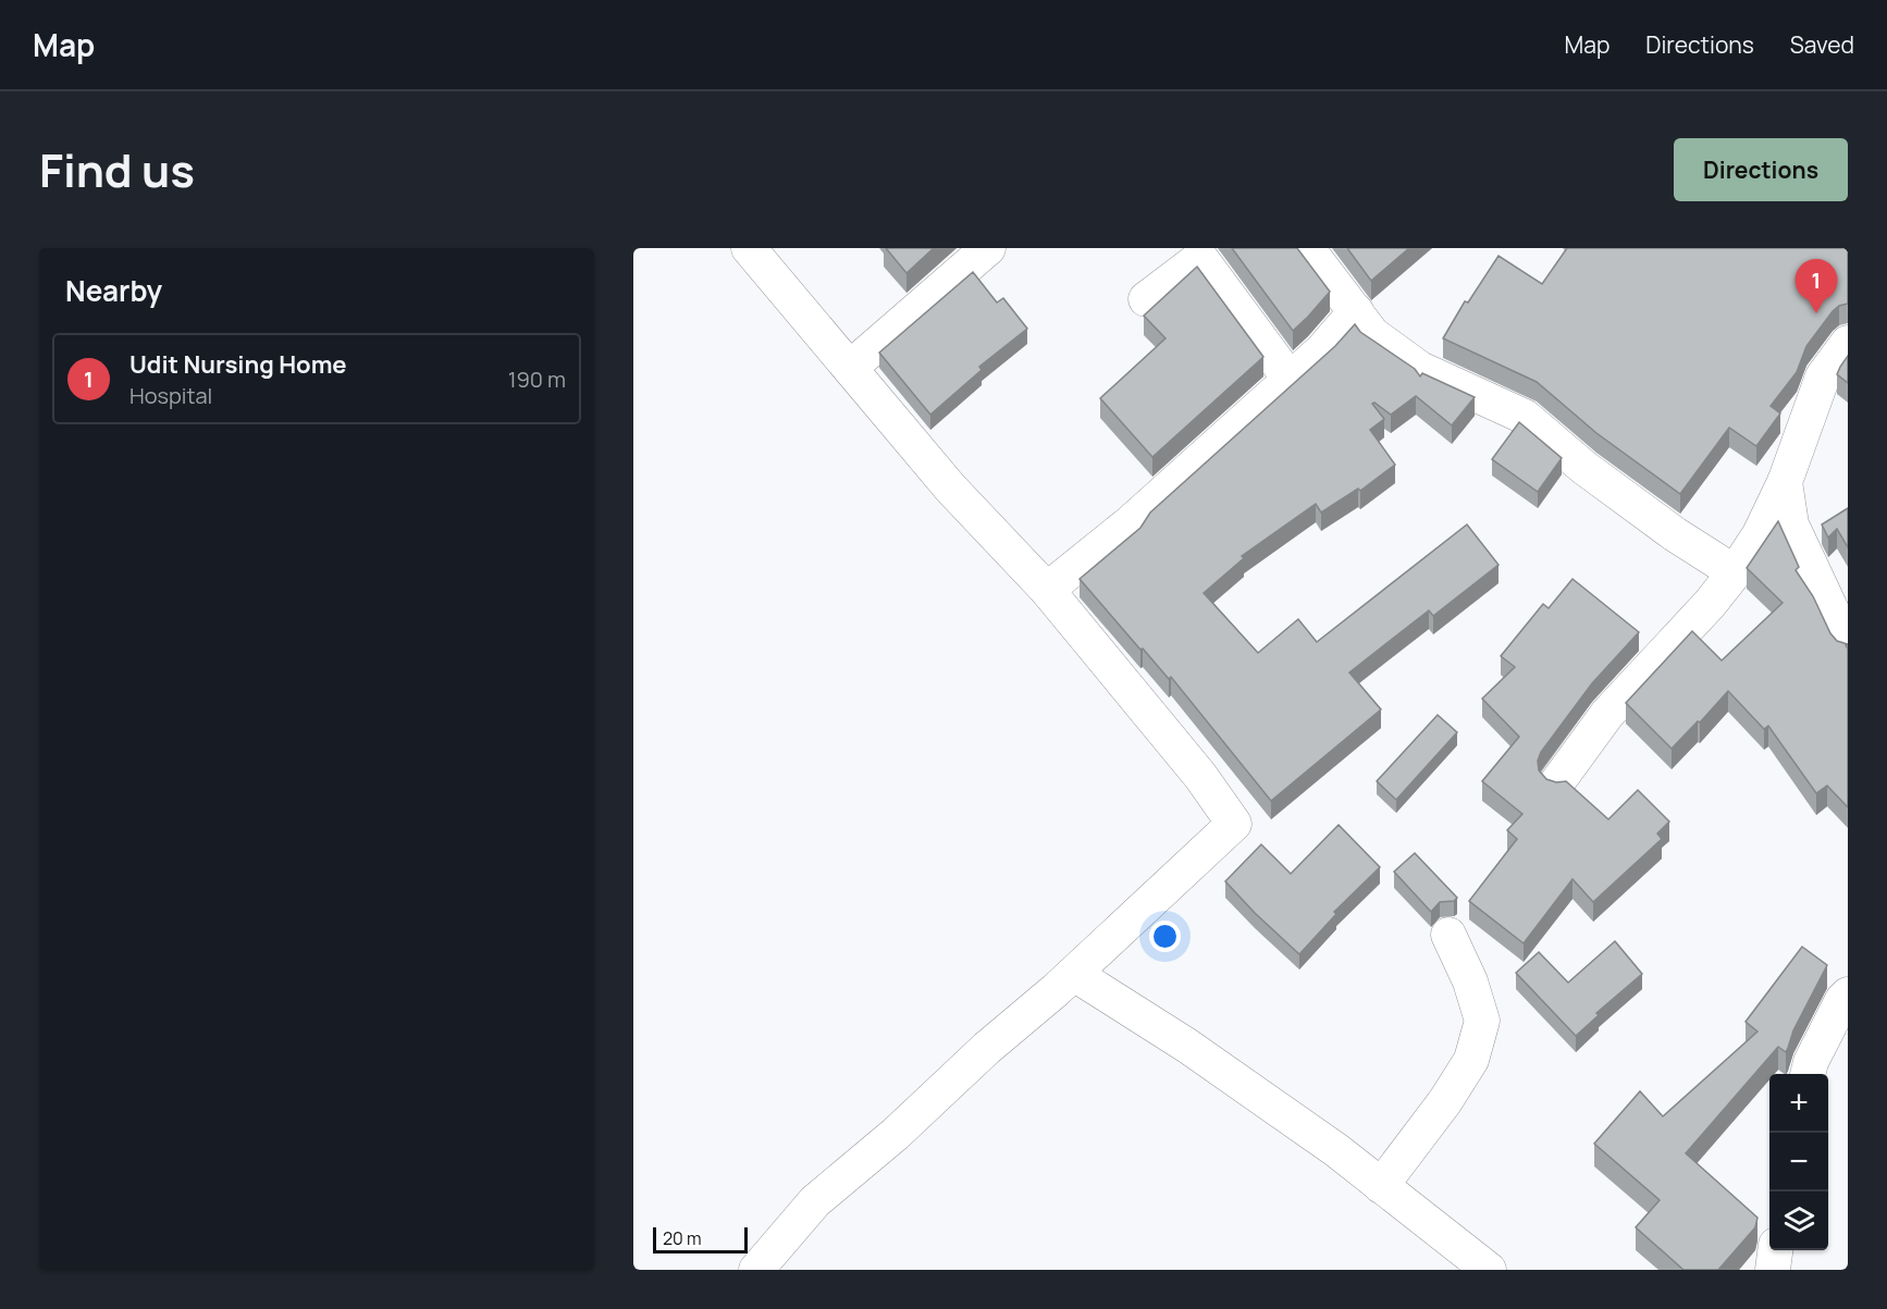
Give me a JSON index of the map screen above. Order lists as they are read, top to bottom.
{
  "scale_bar": "20 m",
  "page": {
    "header": "Map",
    "nav": ["Map", "Directions", "Saved"],
    "title": "Find us",
    "buttons": "Directions",
    "heading": "Nearby",
    "pins": "1",
    "list": [
      {
        "mark": "1",
        "name": "Udit Nursing Home",
        "note": "Hospital",
        "value": "190 m"
      }
    ],
    "map_buttons": ["+", "−"],
    "scale": "20 m"
  }
}
